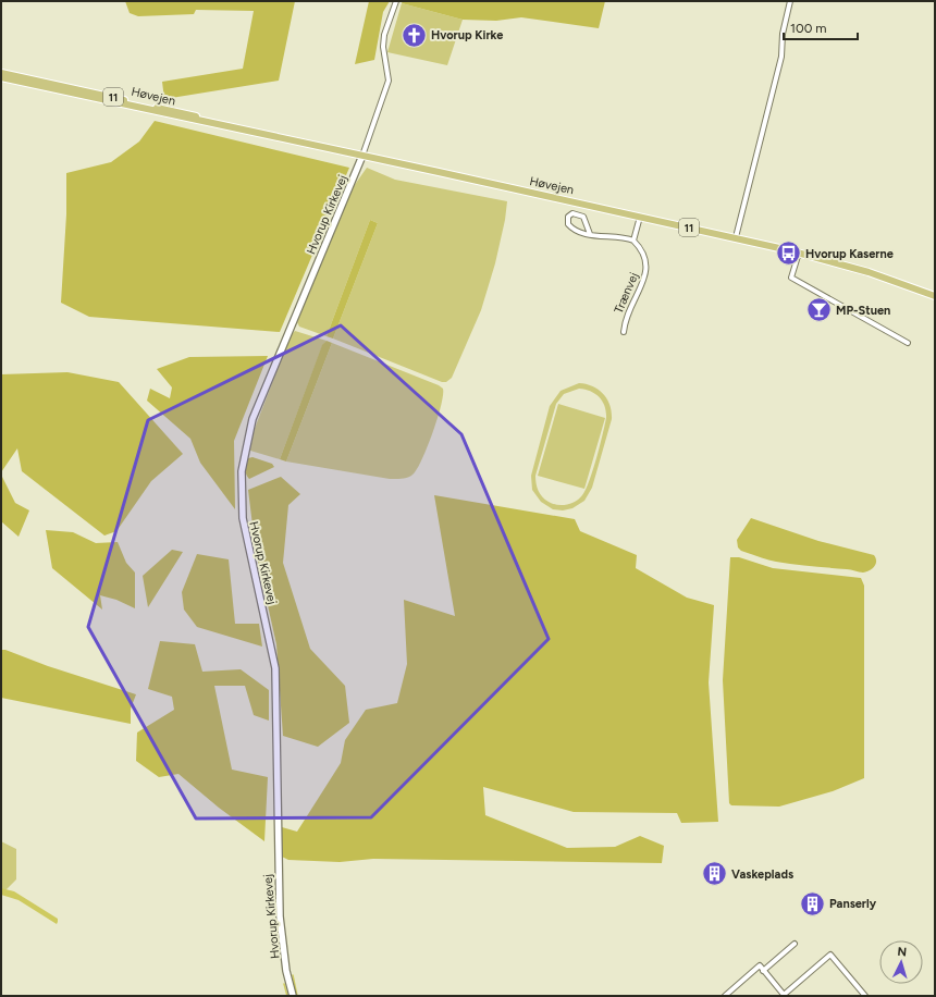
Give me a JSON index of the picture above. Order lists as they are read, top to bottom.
{
  "streets": {
    "main road": ["Høvejen", "11"],
    "street": ["Hvorup Kirkevej", "Trænvej"]
  },
  "crossings": [
    ["Høvejen", "Hvorup Kirkevej"]
  ],
  "places": {
    "church": ["Hvorup Kirke"],
    "bus stop": ["Hvorup Kaserne"],
    "bar": ["MP-Stuen"],
    "building": ["Vaskeplads", "Panserly"]
  },
  "scale_bar": "100 m",
  "north": "top"
}
